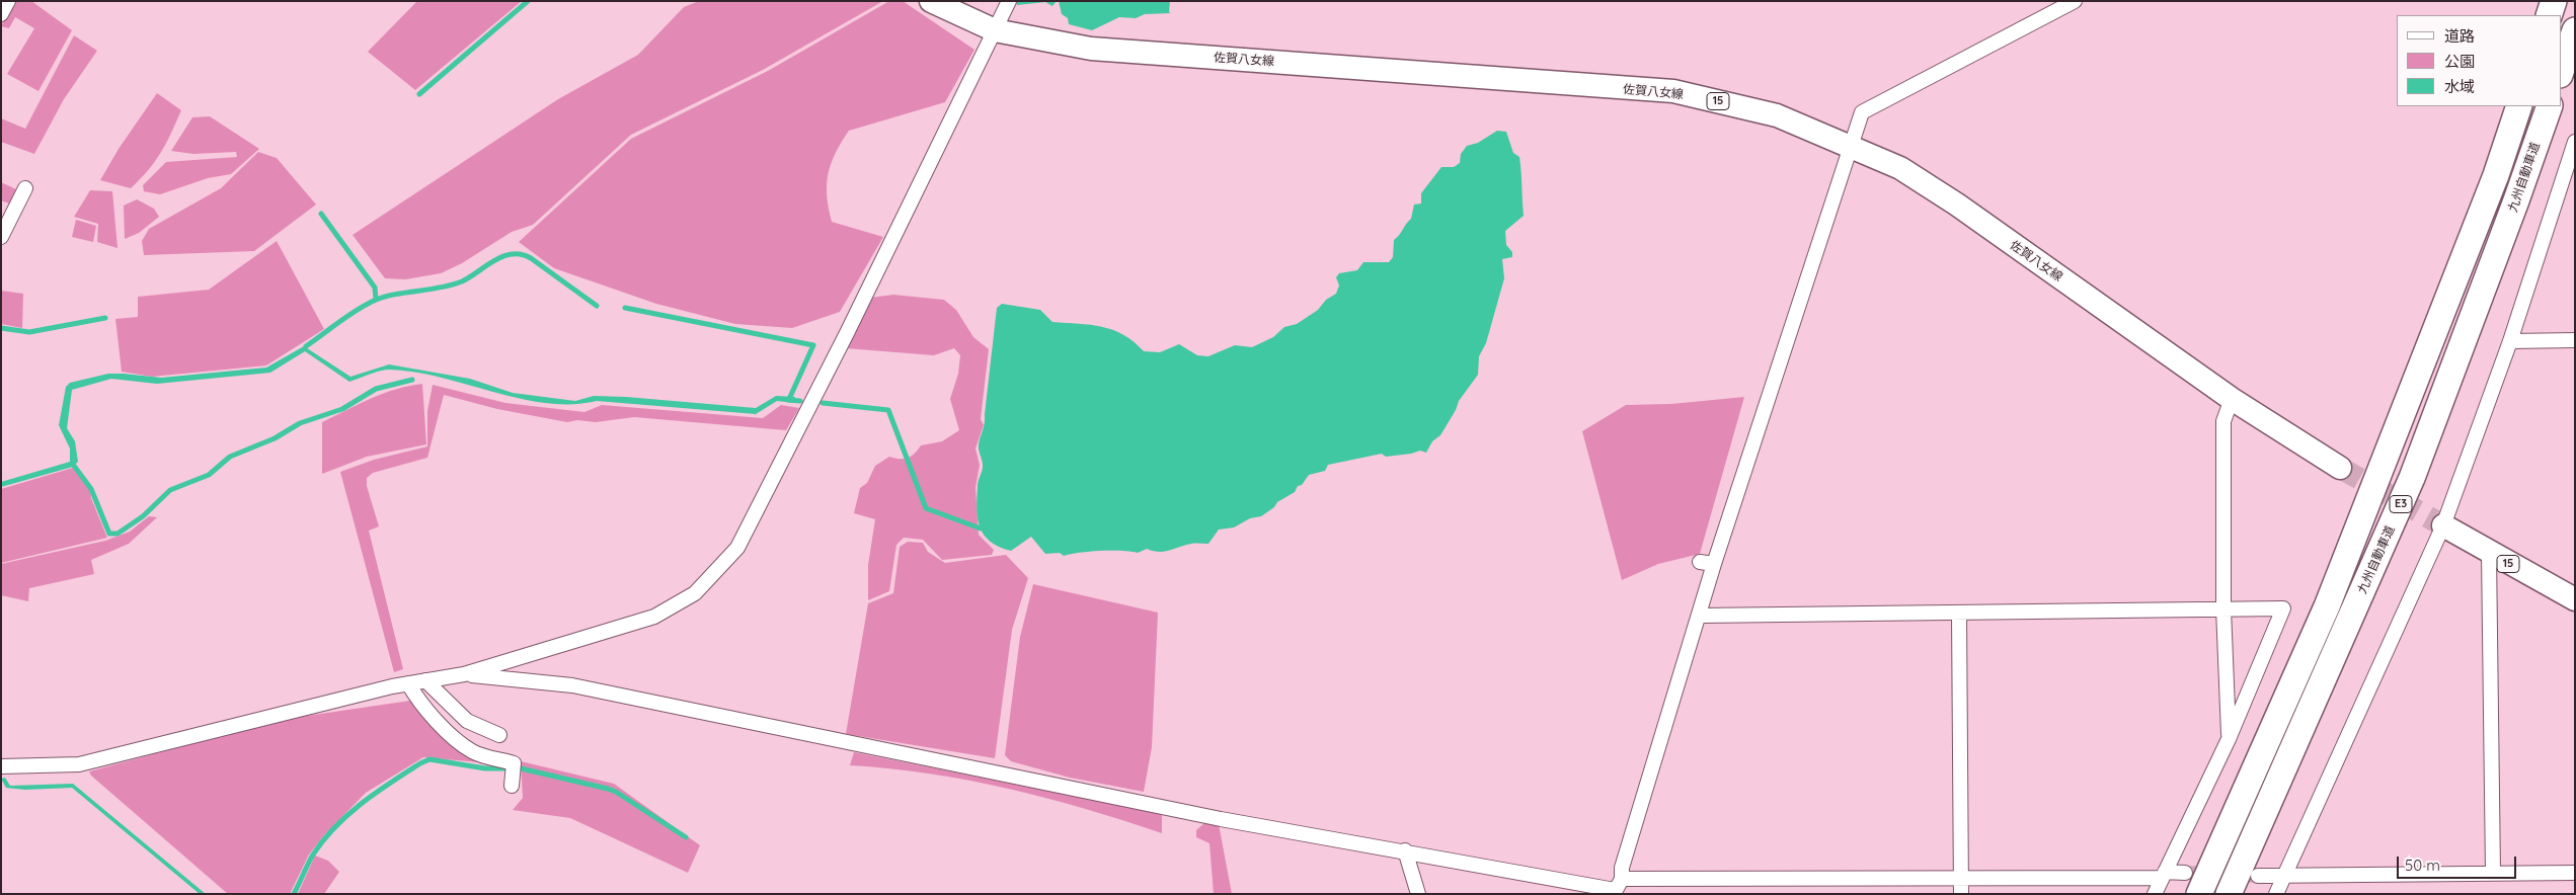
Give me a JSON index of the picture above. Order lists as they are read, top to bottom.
{
  "streets": {
    "highway": ["九州自動車道", "E3"],
    "main road": ["佐賀八女線", "15"]
  },
  "legend": ["道路", "公園", "水域"],
  "scale_bar": "50 m"
}
